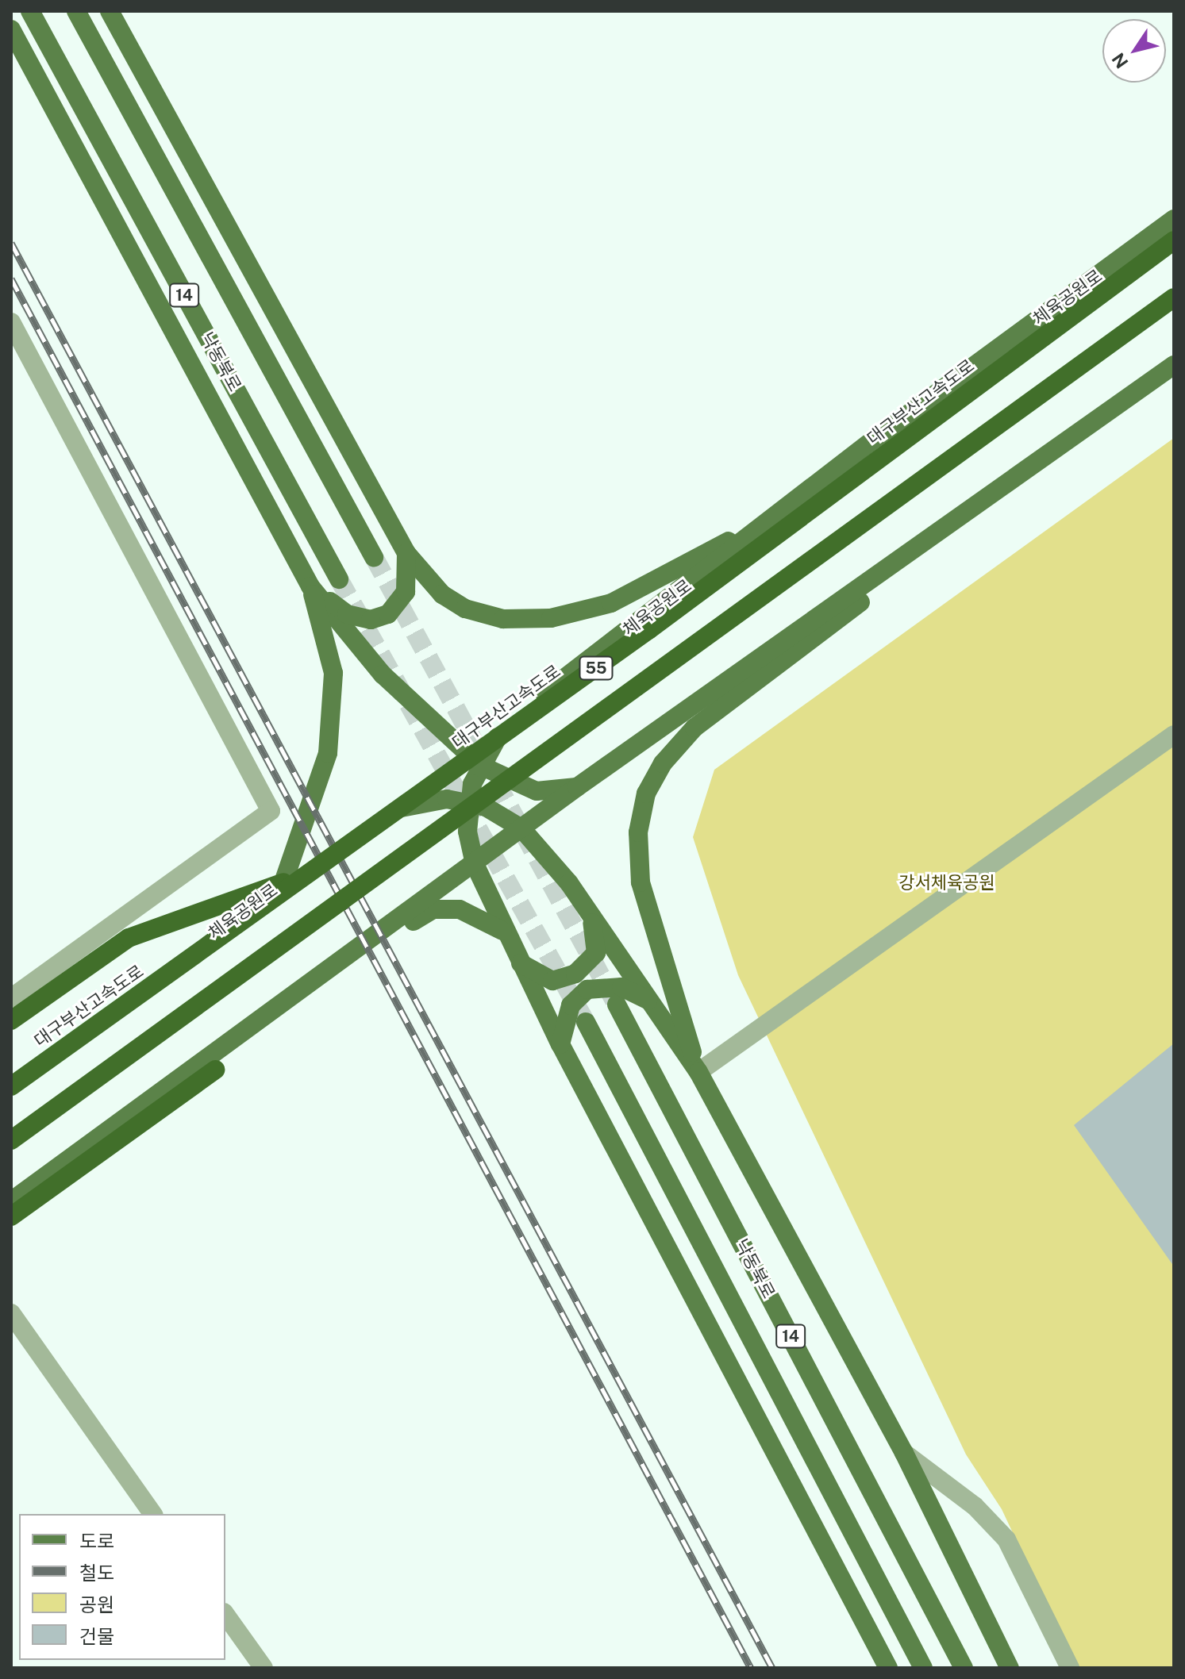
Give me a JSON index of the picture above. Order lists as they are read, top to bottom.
{
  "streets": {
    "highway": ["대구부산고속도로", "55"],
    "main road": ["14", "체육공원로", "낙동북로"]
  },
  "parks": ["강서체육공원"],
  "legend": [
    "도로",
    "철도",
    "공원",
    "건물"
  ],
  "north": "bottom left"
}
